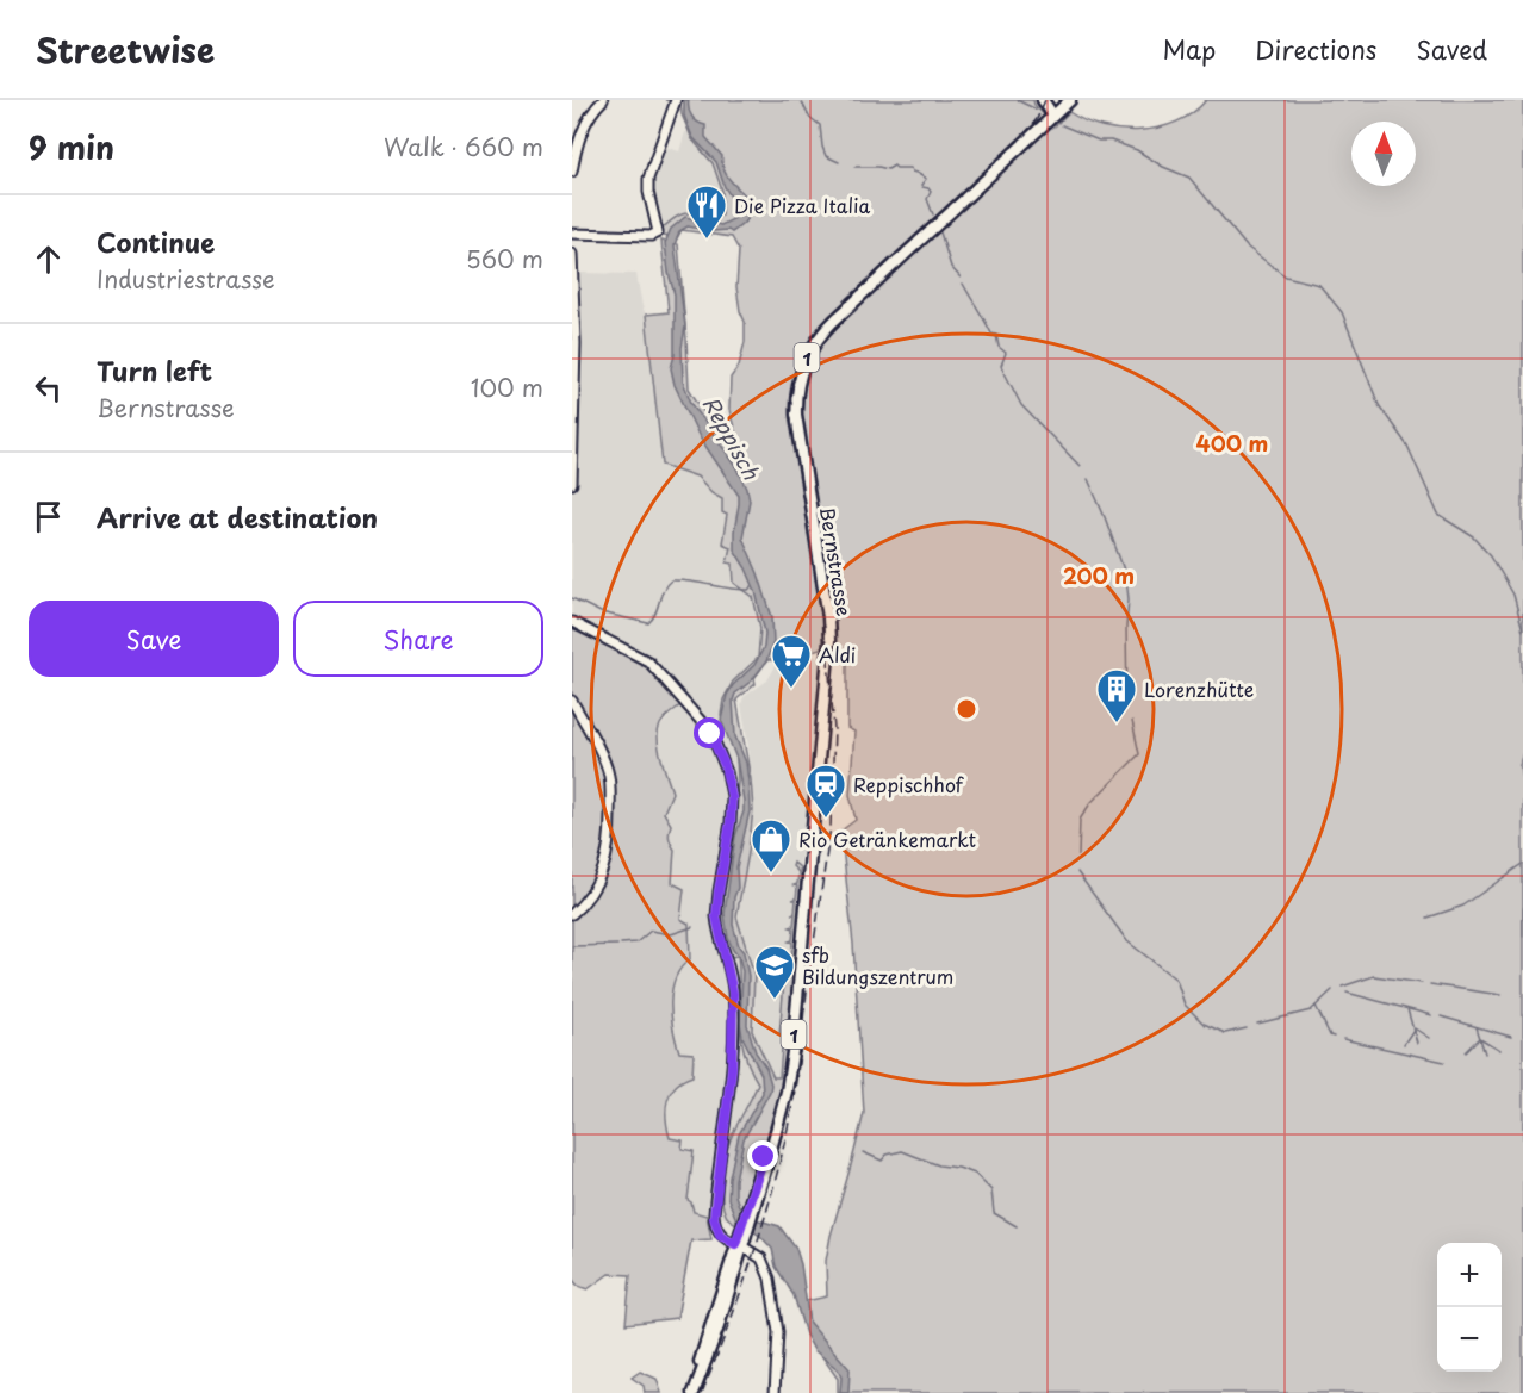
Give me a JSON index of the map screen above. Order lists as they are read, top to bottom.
{
  "streets": {
    "main road": ["1", "Bernstrasse"]
  },
  "water": ["Reppisch"],
  "places": {
    "restaurant": ["Die Pizza Italia"],
    "supermarket": ["Aldi"],
    "building": ["Lorenzhütte"],
    "station": ["Reppischhof"],
    "shop": ["Rio Getränkemarkt"],
    "school or university": ["sfb Bildungszentrum"]
  },
  "north": "top",
  "page": {
    "header": "Streetwise",
    "nav": ["Map", "Directions", "Saved"],
    "heading": ["9 min", "Walk · 660 m"],
    "list": [
      ["Continue", "Industriestrasse", "560 m"],
      ["Turn left", "Bernstrasse", "100 m"],
      "Arrive at destination"
    ],
    "buttons": ["Save", "Share"],
    "map_buttons": ["+", "−"]
  },
  "rings": ["400 m", "200 m"]
}
